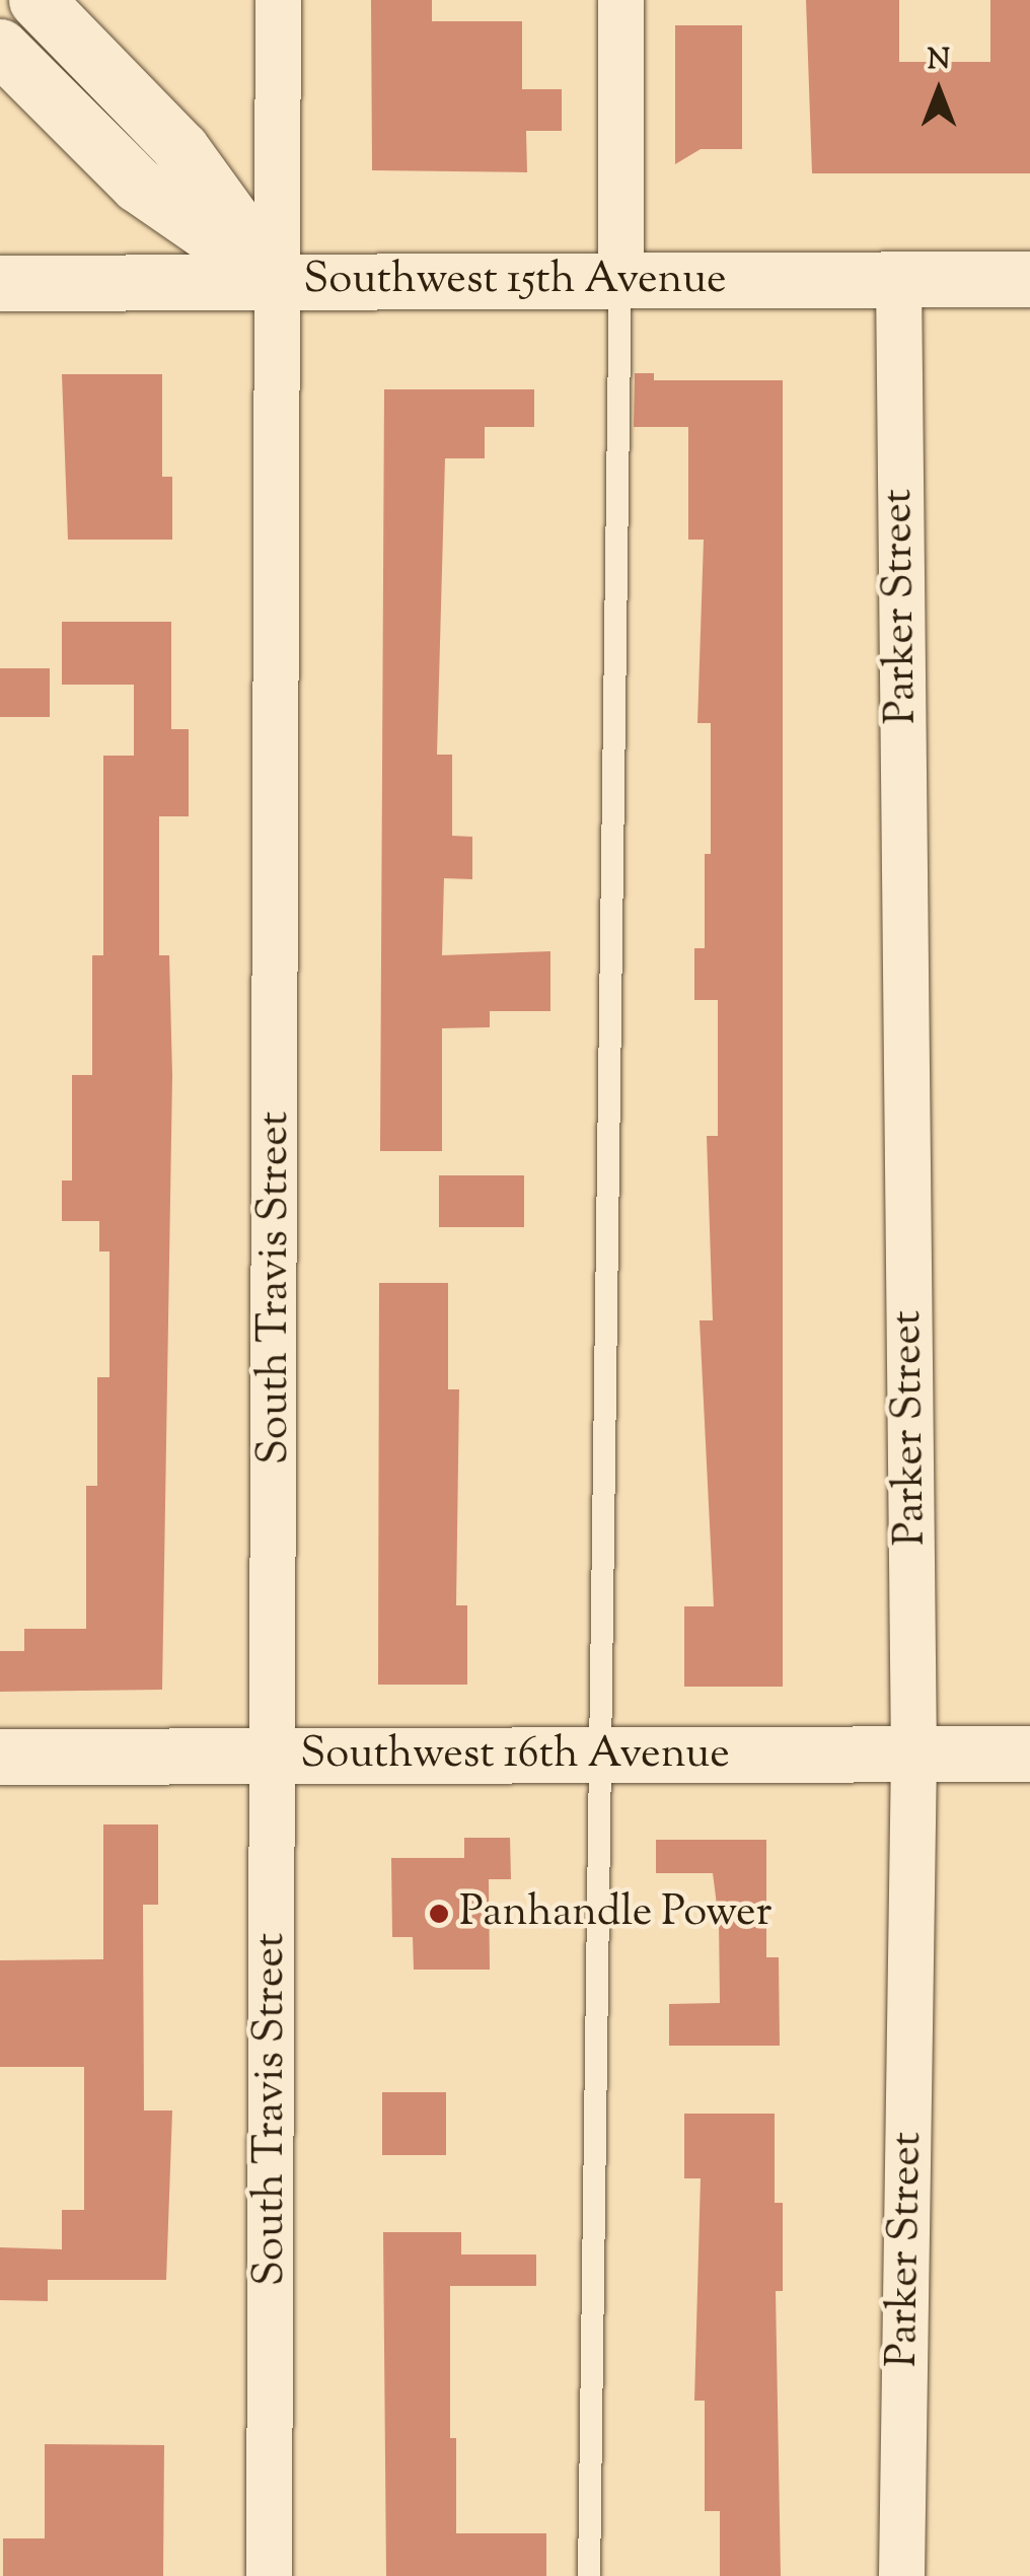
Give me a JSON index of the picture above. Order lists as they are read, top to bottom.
{
  "streets": {
    "street": [
      "Southwest 15th Avenue",
      "Parker Street",
      "South Travis Street",
      "Southwest 16th Avenue"
    ]
  },
  "crossings": [
    ["Southwest 15th Avenue", "Parker Street"],
    ["Southwest 15th Avenue", "South Travis Street"],
    ["Parker Street", "Southwest 16th Avenue"],
    ["South Travis Street", "Southwest 16th Avenue"]
  ],
  "places": ["Panhandle Power"],
  "north": "top"
}
